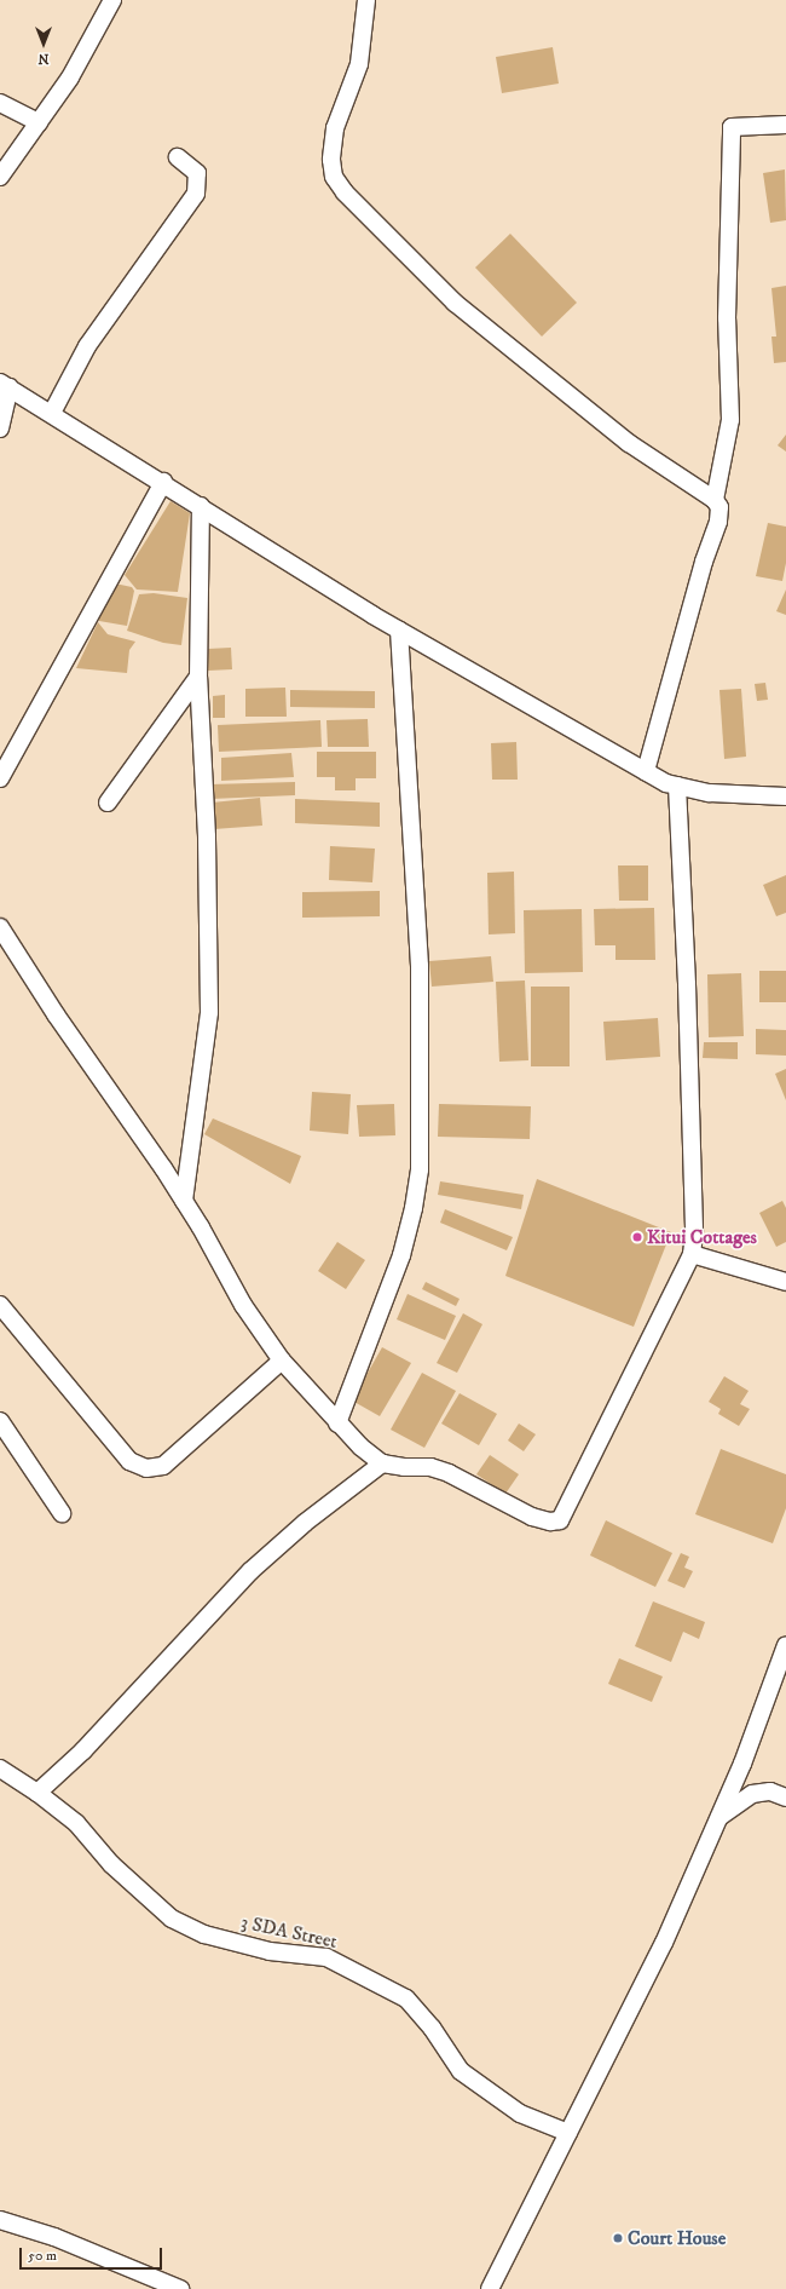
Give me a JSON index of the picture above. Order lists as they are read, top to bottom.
{
  "streets": {
    "street": ["3 SDA Street"]
  },
  "places": ["Kitui Cottages", "Court House"],
  "scale_bar": "50 m",
  "north": "bottom"
}
